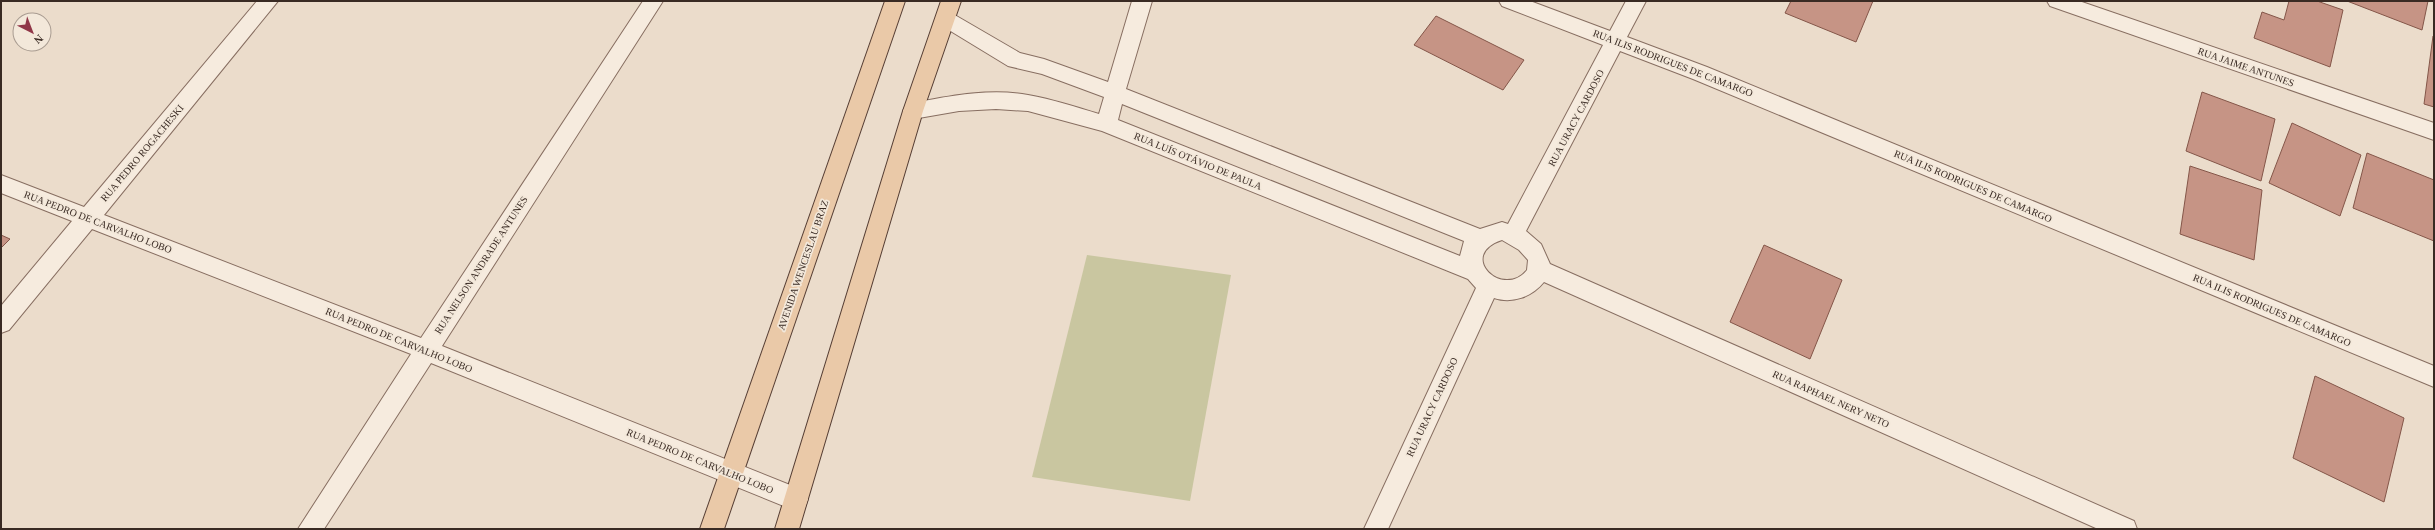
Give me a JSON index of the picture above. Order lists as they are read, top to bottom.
{
  "streets": {
    "main road": ["AVENIDA WENCESLAU BRAZ"],
    "street": [
      "RUA ILIS RODRIGUES DE CAMARGO",
      "RUA JAIME ANTUNES",
      "RUA URACY CARDOSO",
      "RUA PEDRO ROGACHESKI",
      "RUA LUÍS OTÁVIO DE PAULA",
      "RUA PEDRO DE CARVALHO LOBO",
      "RUA NELSON ANDRADE ANTUNES",
      "RUA RAPHAEL NERY NETO"
    ]
  },
  "crossings": [
    ["RUA ILIS RODRIGUES DE CAMARGO", "RUA URACY CARDOSO"],
    ["RUA URACY CARDOSO", "RUA LUÍS OTÁVIO DE PAULA"],
    ["RUA URACY CARDOSO", "RUA RAPHAEL NERY NETO"],
    ["RUA PEDRO ROGACHESKI", "RUA PEDRO DE CARVALHO LOBO"],
    ["RUA LUÍS OTÁVIO DE PAULA", "RUA RAPHAEL NERY NETO"],
    ["RUA PEDRO DE CARVALHO LOBO", "RUA NELSON ANDRADE ANTUNES"],
    ["RUA PEDRO DE CARVALHO LOBO", "AVENIDA WENCESLAU BRAZ"]
  ],
  "north": "bottom right"
}
